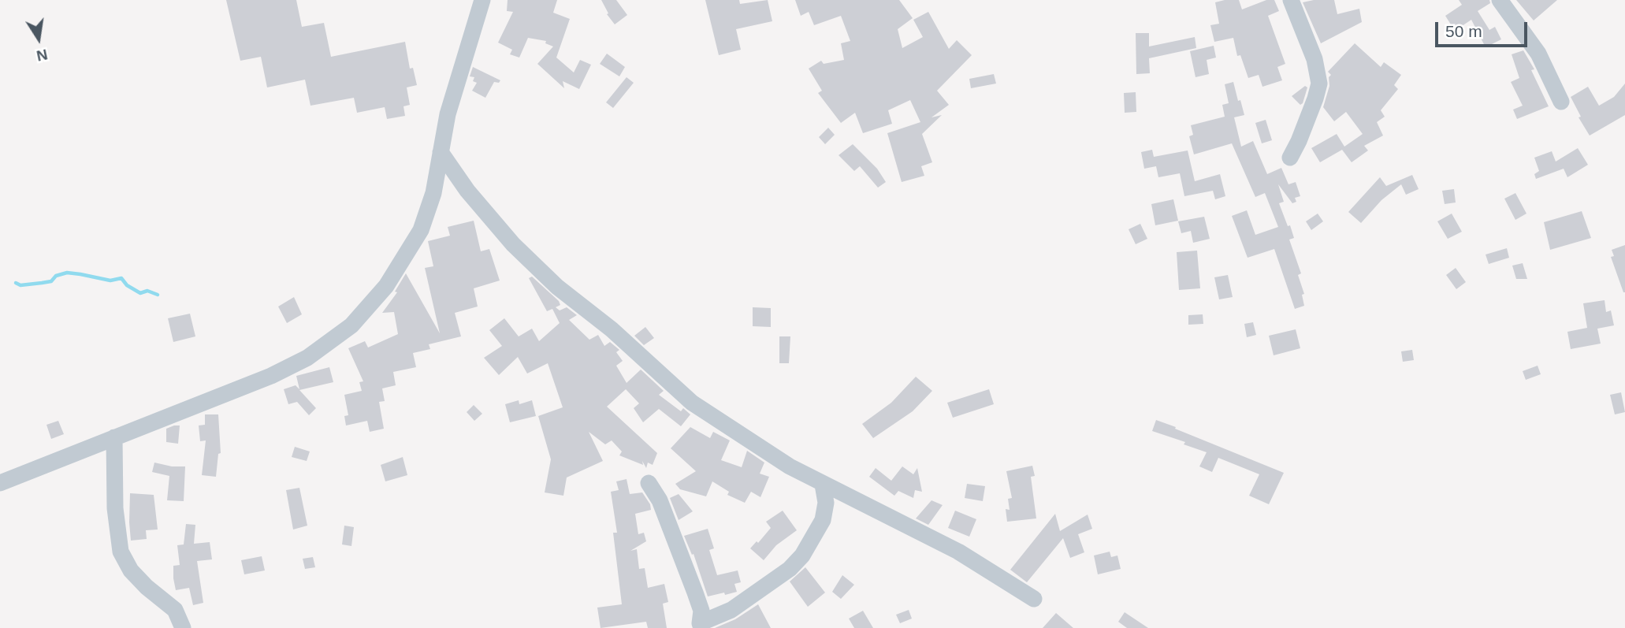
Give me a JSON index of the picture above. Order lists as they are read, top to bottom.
{
  "scale_bar": "50 m",
  "north": "bottom"
}
